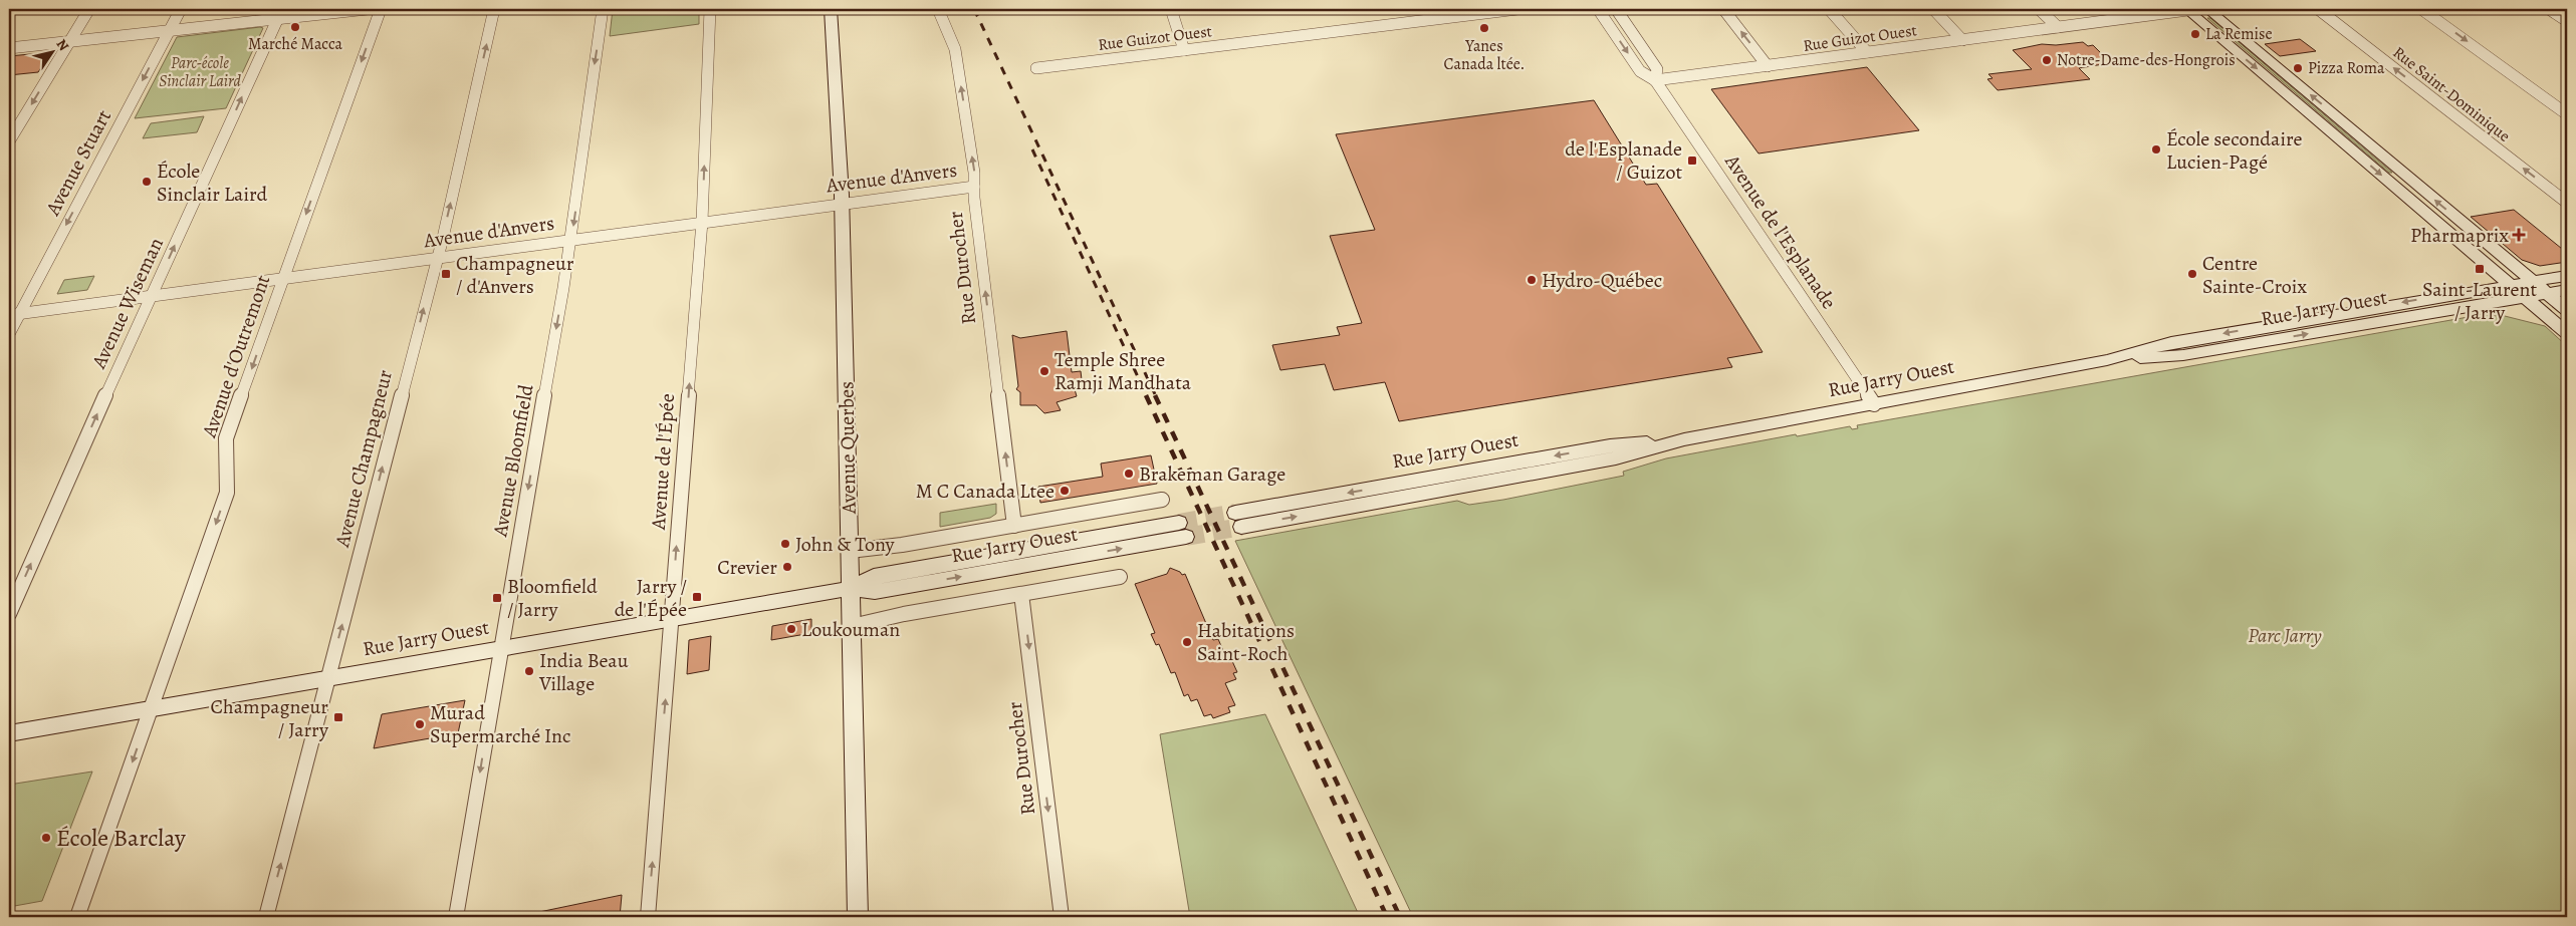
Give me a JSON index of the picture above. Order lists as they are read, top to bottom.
{
  "streets": {
    "main road": ["Rue Jarry Ouest", "Avenue Querbes"],
    "street": [
      "Rue Guizot Ouest",
      "Rue Saint-Dominique",
      "Avenue Stuart",
      "Avenue d'Anvers",
      "Avenue de l'Esplanade",
      "Rue Durocher",
      "Avenue Wiseman",
      "Avenue d'Outremont",
      "Avenue Champagneur",
      "Avenue Bloomfield",
      "Avenue de l'Épée"
    ]
  },
  "crossings": [
    ["Rue Guizot Ouest", "Avenue de l'Esplanade"],
    ["Avenue Stuart", "Avenue d'Anvers"],
    ["Avenue d'Anvers", "Rue Durocher"],
    ["Avenue d'Anvers", "Avenue Wiseman"],
    ["Avenue d'Anvers", "Avenue d'Outremont"],
    ["Avenue d'Anvers", "Avenue Querbes"],
    ["Avenue d'Anvers", "Avenue Champagneur"],
    ["Avenue d'Anvers", "Avenue Bloomfield"],
    ["Avenue d'Anvers", "Avenue de l'Épée"],
    ["Avenue de l'Esplanade", "Rue Jarry Ouest"],
    ["Rue Durocher", "Rue Jarry Ouest"],
    ["Rue Jarry Ouest", "Avenue d'Outremont"],
    ["Rue Jarry Ouest", "Avenue Querbes"],
    ["Rue Jarry Ouest", "Avenue Champagneur"],
    ["Rue Jarry Ouest", "Avenue Bloomfield"],
    ["Rue Jarry Ouest", "Avenue de l'Épée"]
  ],
  "one_way": [
    "Avenue Wiseman",
    "Avenue d'Outremont",
    "Avenue Champagneur",
    "Avenue Bloomfield",
    "Avenue de l'Épée"
  ],
  "parks": ["Parc-école Sinclair Laird", "Parc Jarry"],
  "places": {
    "other": [
      "Marché Macca",
      "Yanes Canada ltée.",
      "La Remise",
      "Notre-Dame-des-Hongrois",
      "Pizza Roma",
      "École secondaire Lucien-Pagé",
      "École Sinclair Laird",
      "Centre Sainte-Croix",
      "Hydro-Québec",
      "Temple Shree Ramji Mandhata",
      "Brakeman Garage",
      "M C Canada Ltee",
      "John & Tony",
      "Crevier",
      "Loukouman",
      "Habitations Saint-Roch",
      "India Beau Village",
      "Murad Supermarché Inc",
      "École Barclay"
    ],
    "transit": [
      "de l'Esplanade / Guizot",
      "Saint-Laurent / Jarry",
      "Champagneur / d'Anvers",
      "Jarry / de l'Épée",
      "Bloomfield / Jarry",
      "Champagneur / Jarry"
    ],
    "health": ["Pharmaprix"]
  },
  "north": "top right"
}
